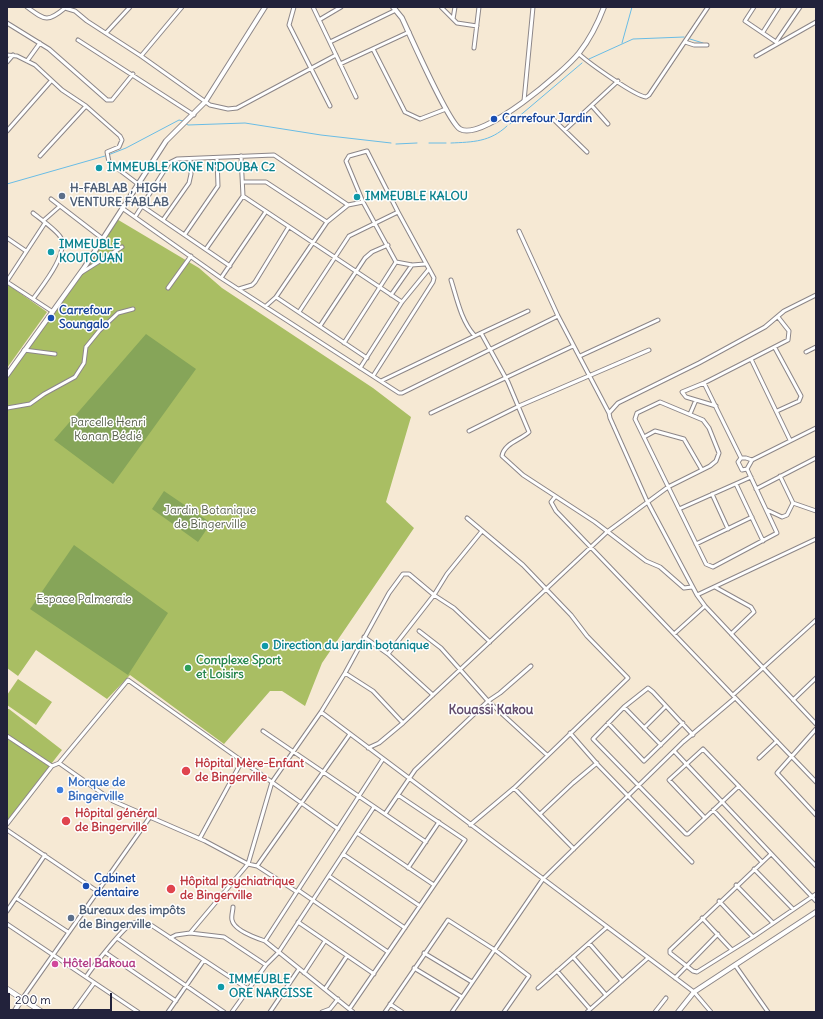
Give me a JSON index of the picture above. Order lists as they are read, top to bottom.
{
  "districts": ["Kouassi Kakou"],
  "parks": ["Parcelle Henri Konan Bédié", "Jardin Botanique de Bingerville", "Espace Palmeraie"],
  "places": [
    "Carrefour Jardin",
    "IMMEUBLE KONE N'DOUBA C2",
    "H-FABLAB , HIGH VENTURE FABLAB",
    "IMMEUBLE KALOU",
    "IMMEUBLE KOUTOUAN",
    "Carrefour Soungalo",
    "Direction du jardin botanique",
    "Complexe Sport et Loisirs",
    "Hôpital Mère-Enfant de Bingerville",
    "Morque de Bingerville",
    "Hôpital général de Bingerville",
    "Cabinet dentaire",
    "Hôpital psychiatrique de Bingerville",
    "Bureaux des impôts de Bingerville",
    "Hôtel Bakoua",
    "IMMEUBLE ORE NARCISSE"
  ],
  "scale_bar": "200 m"
}
